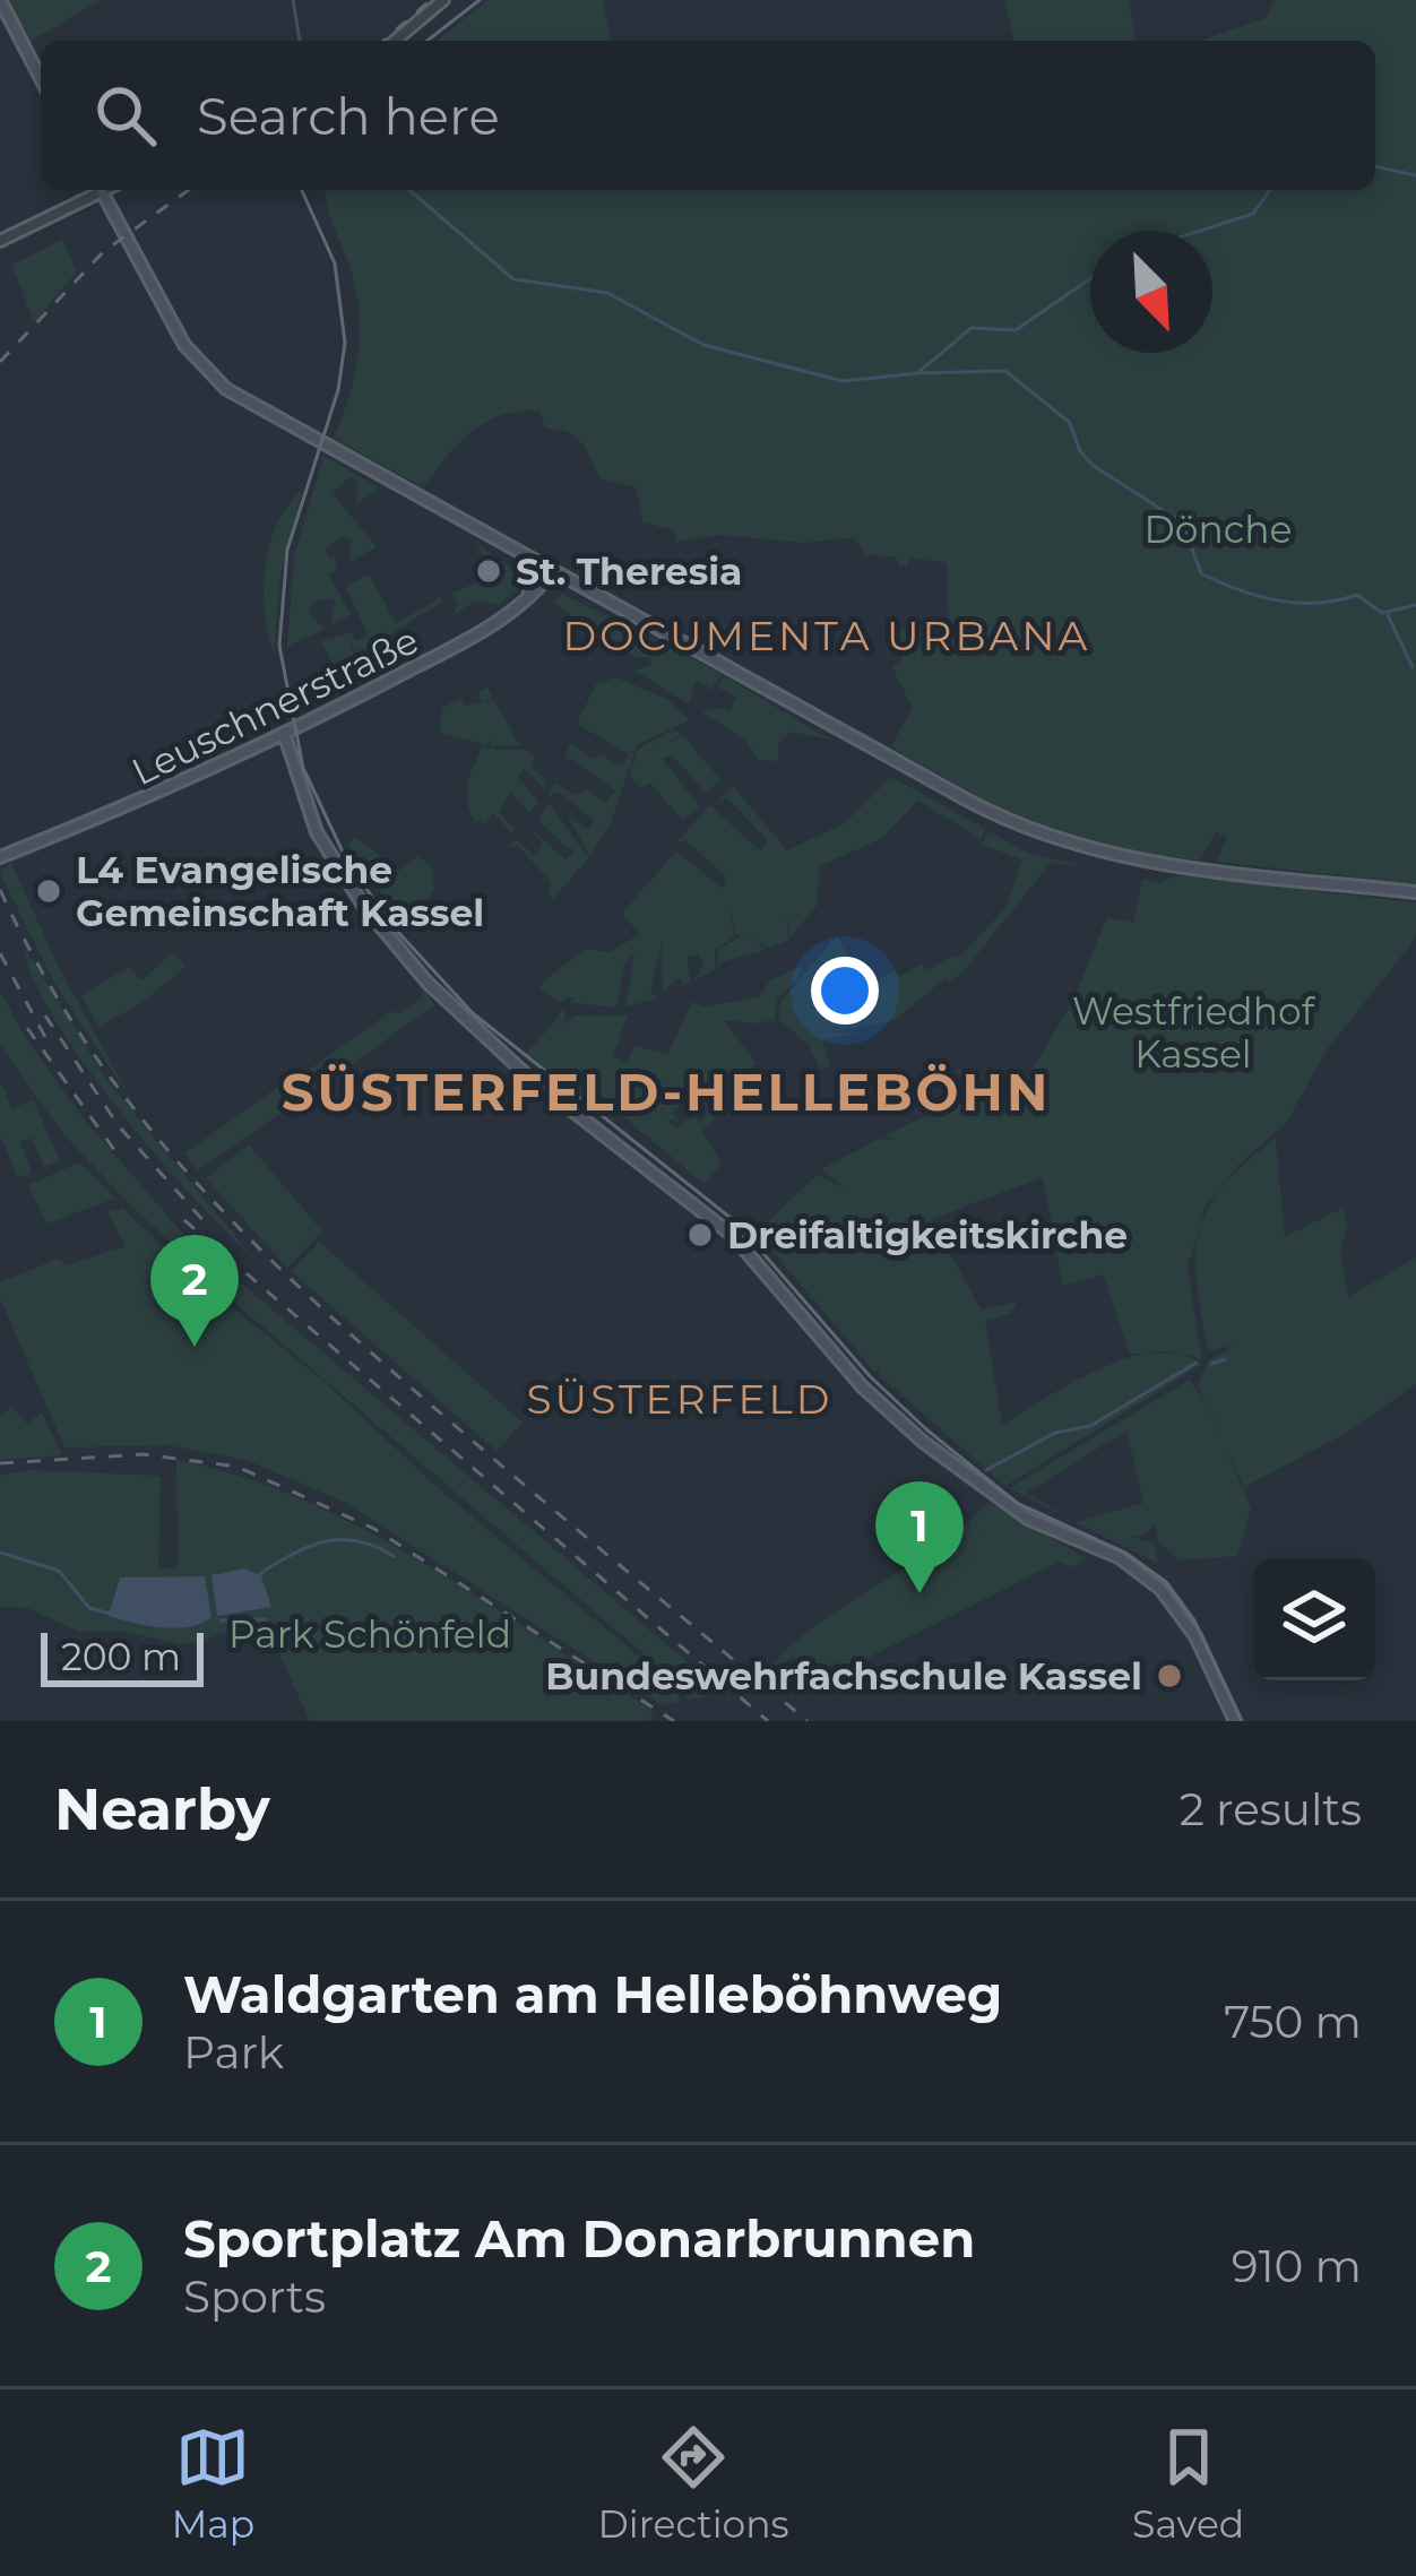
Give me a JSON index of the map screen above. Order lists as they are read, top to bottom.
{
  "streets": {
    "main road": ["Leuschnerstraße"]
  },
  "districts": ["DOCUMENTA URBANA", "SÜSTERFELD-HELLEBÖHN", "SÜSTERFELD"],
  "parks": ["Dönche", "Westfriedhof Kassel", "Park Schönfeld"],
  "places": [
    "St. Theresia",
    "L4 Evangelische Gemeinschaft Kassel",
    "Dreifaltigkeitskirche",
    "Bundeswehrfachschule Kassel"
  ],
  "scale_bar": "200 m",
  "north": "bottom right",
  "page": {
    "search": "Search here",
    "pins": ["2", "1"],
    "scale": "200 m",
    "heading": ["Nearby", "2 results"],
    "list": [
      {
        "mark": "1",
        "name": "Waldgarten am Helleböhnweg",
        "note": "Park",
        "value": "750 m"
      },
      {
        "mark": "2",
        "name": "Sportplatz Am Donarbrunnen",
        "note": "Sports",
        "value": "910 m"
      }
    ],
    "nav": ["Map", "Directions", "Saved"]
  }
}
